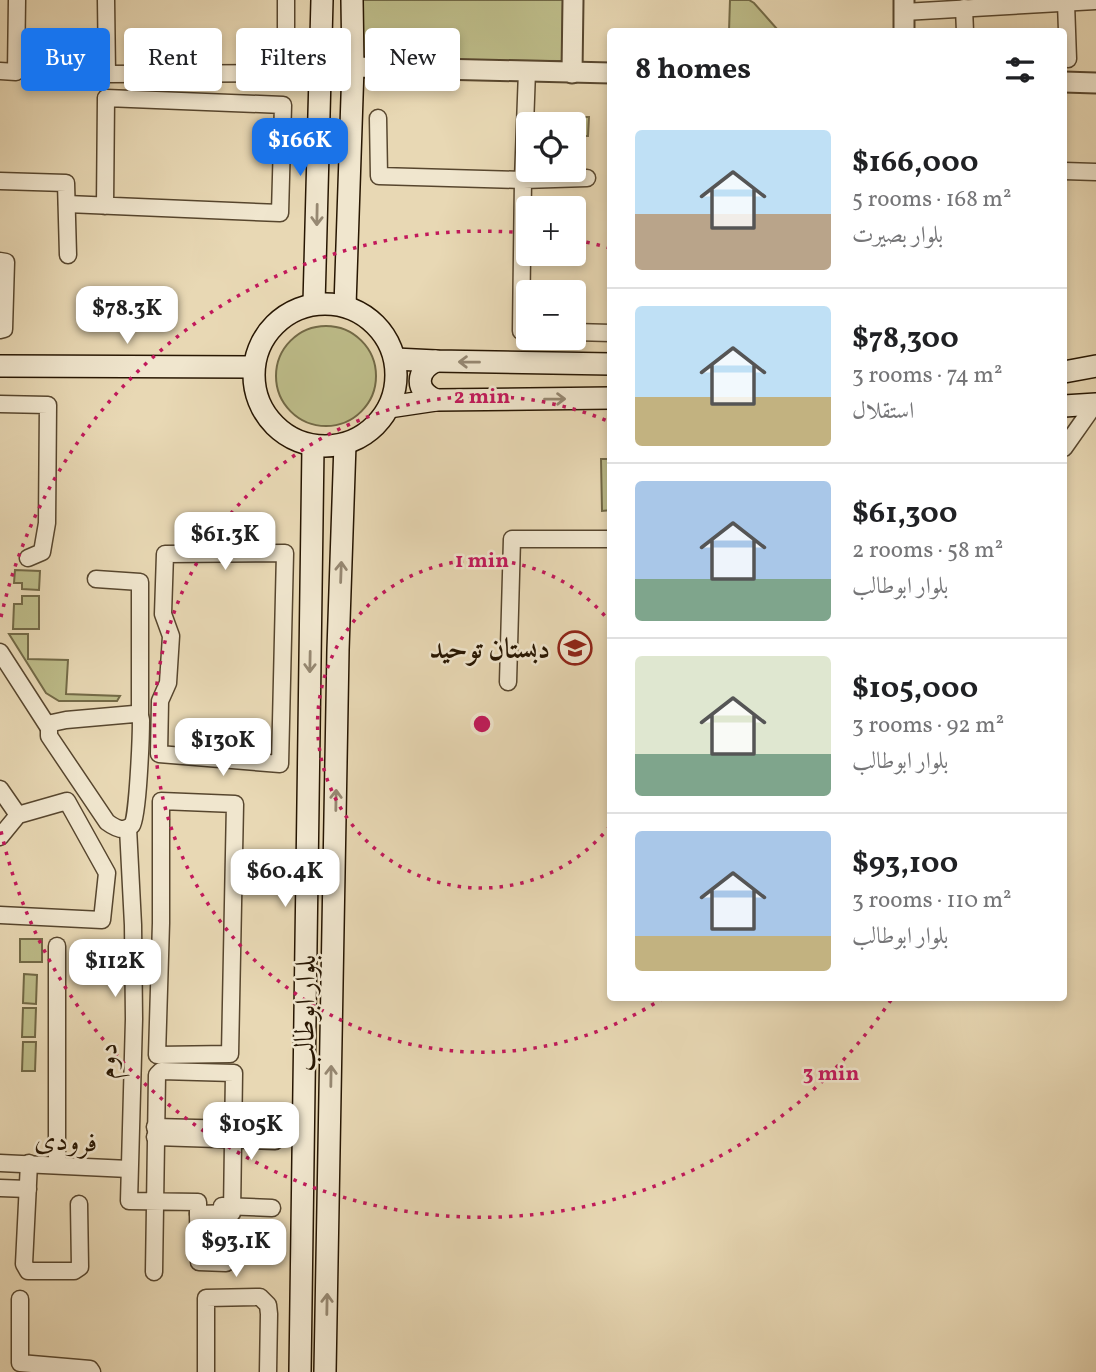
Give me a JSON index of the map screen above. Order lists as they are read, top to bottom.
{
  "streets": {
    "main road": ["بلوار ابوطالب"],
    "street": ["دوم", "فرودی"]
  },
  "crossings": [
    ["دوم", "فرودی"]
  ],
  "places": {
    "school or university": ["دبستان توحید"]
  },
  "page": {
    "chip": [
      "Buy",
      "Rent",
      "Filters",
      "New"
    ],
    "heading": "8 homes",
    "map_buttons": ["+", "−"],
    "list": [
      {
        "name": "$166,000",
        "note": "5 rooms · 168 m² · بلوار بصیرت"
      },
      {
        "name": "$78,300",
        "note": "3 rooms · 74 m² · استقلال"
      },
      {
        "name": "$61,300",
        "note": "2 rooms · 58 m² · بلوار ابوطالب"
      },
      {
        "name": "$105,000",
        "note": "3 rooms · 92 m² · بلوار ابوطالب"
      },
      {
        "name": "$93,100",
        "note": "3 rooms · 110 m² · بلوار ابوطالب"
      }
    ],
    "price": [
      "$166K",
      "$78.3K",
      "$61.3K",
      "$130K",
      "$60.4K",
      "$112K",
      "$105K",
      "$93.1K"
    ]
  },
  "rings": ["2 min", "1 min", "3 min"]
}
